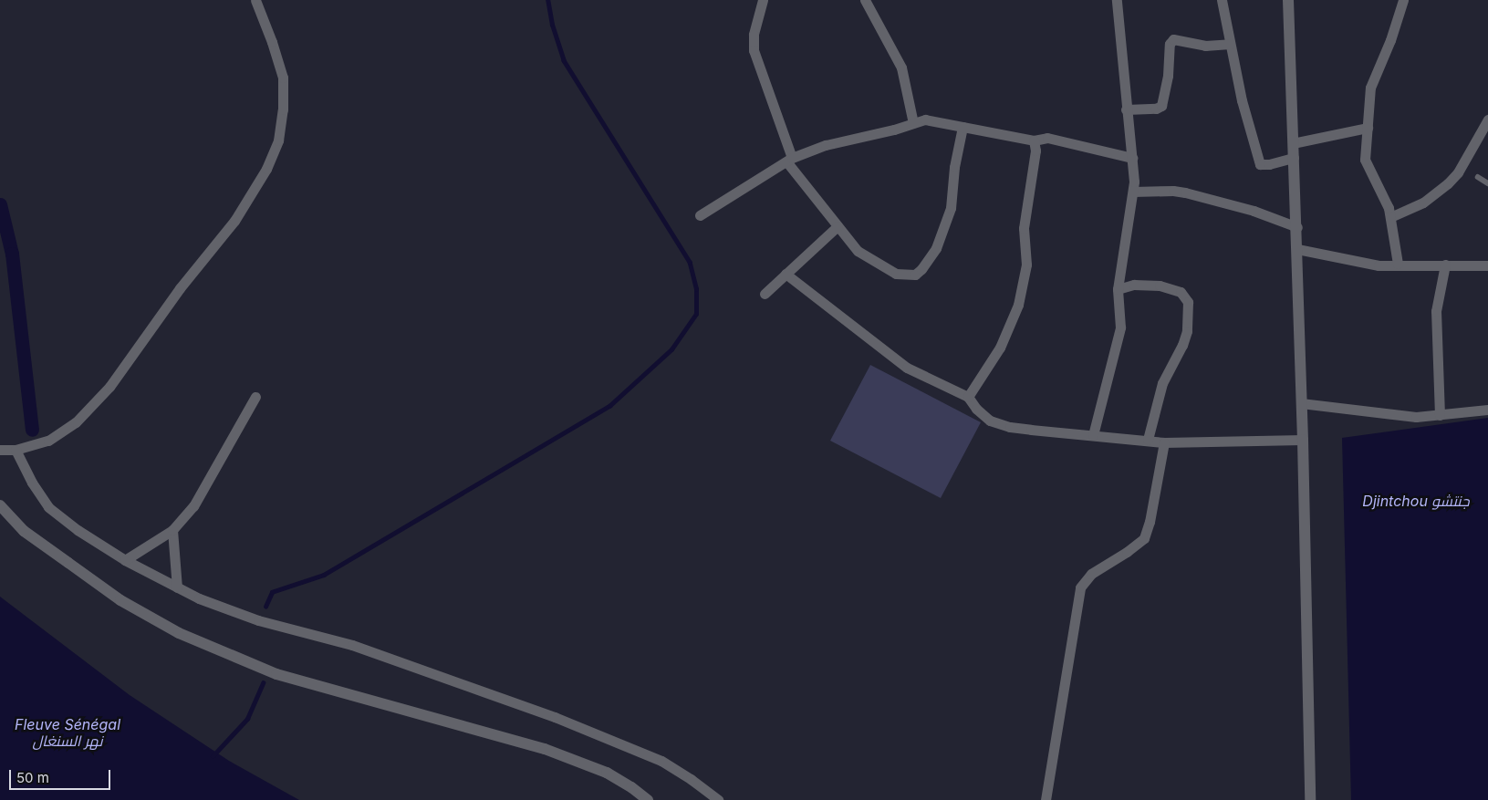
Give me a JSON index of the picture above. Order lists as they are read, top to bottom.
{
  "water": ["Djintchou جنتشو", "Fleuve Sénégal نهر السنغال"],
  "scale_bar": "50 m"
}
